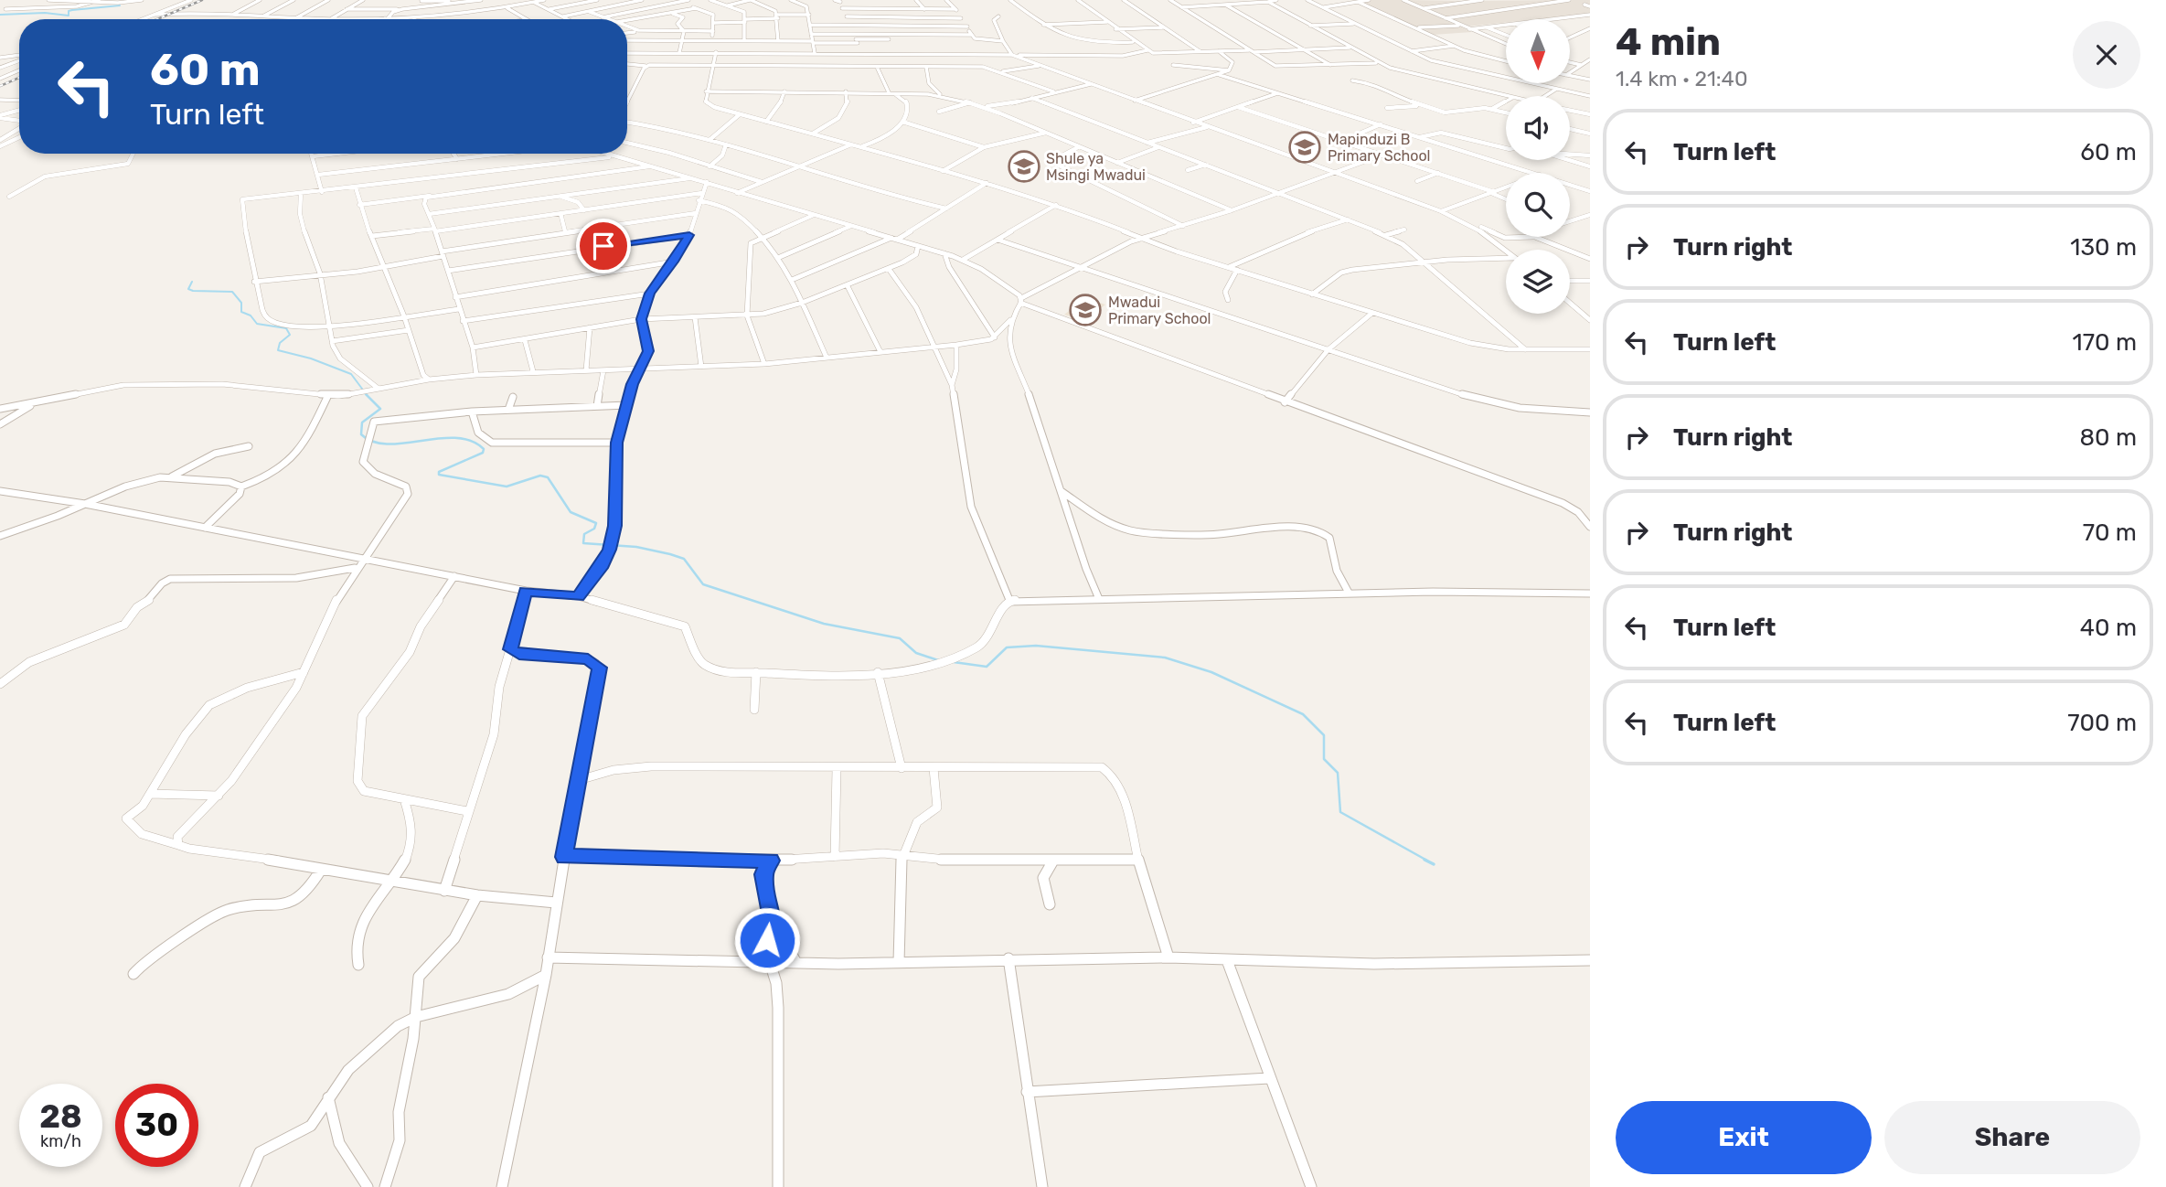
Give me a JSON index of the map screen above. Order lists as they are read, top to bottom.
{
  "places": {
    "school or university": ["Mapinduzi B Primary School", "Shule ya Msingi Mwadui", "Mwadui Primary School"]
  },
  "north": "bottom",
  "page": {
    "heading": ["4 min", "1.4 km · 21:40"],
    "turn": ["60 m", "Turn left"],
    "list": [
      {
        "name": "Turn left",
        "value": "60 m"
      },
      {
        "name": "Turn right",
        "value": "130 m"
      },
      {
        "name": "Turn left",
        "value": "170 m"
      },
      {
        "name": "Turn right",
        "value": "80 m"
      },
      {
        "name": "Turn right",
        "value": "70 m"
      },
      {
        "name": "Turn left",
        "value": "40 m"
      },
      {
        "name": "Turn left",
        "value": "700 m"
      }
    ],
    "speed": "28 km/h",
    "limit": "30",
    "buttons": ["Exit", "Share"]
  }
}
